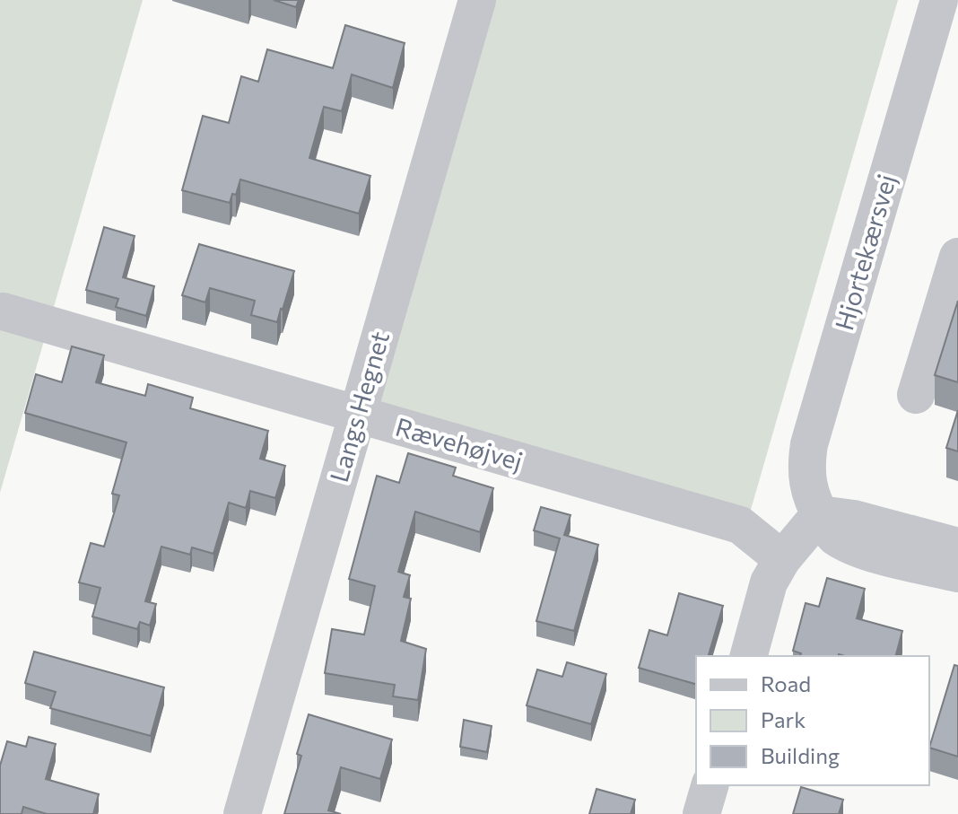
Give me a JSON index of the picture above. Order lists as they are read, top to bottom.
{
  "streets": {
    "street": ["Hjortekærsvej", "Langs Hegnet", "Rævehøjvej"]
  },
  "crossings": [
    ["Langs Hegnet", "Rævehøjvej"]
  ],
  "legend": ["Road", "Park", "Building"]
}
